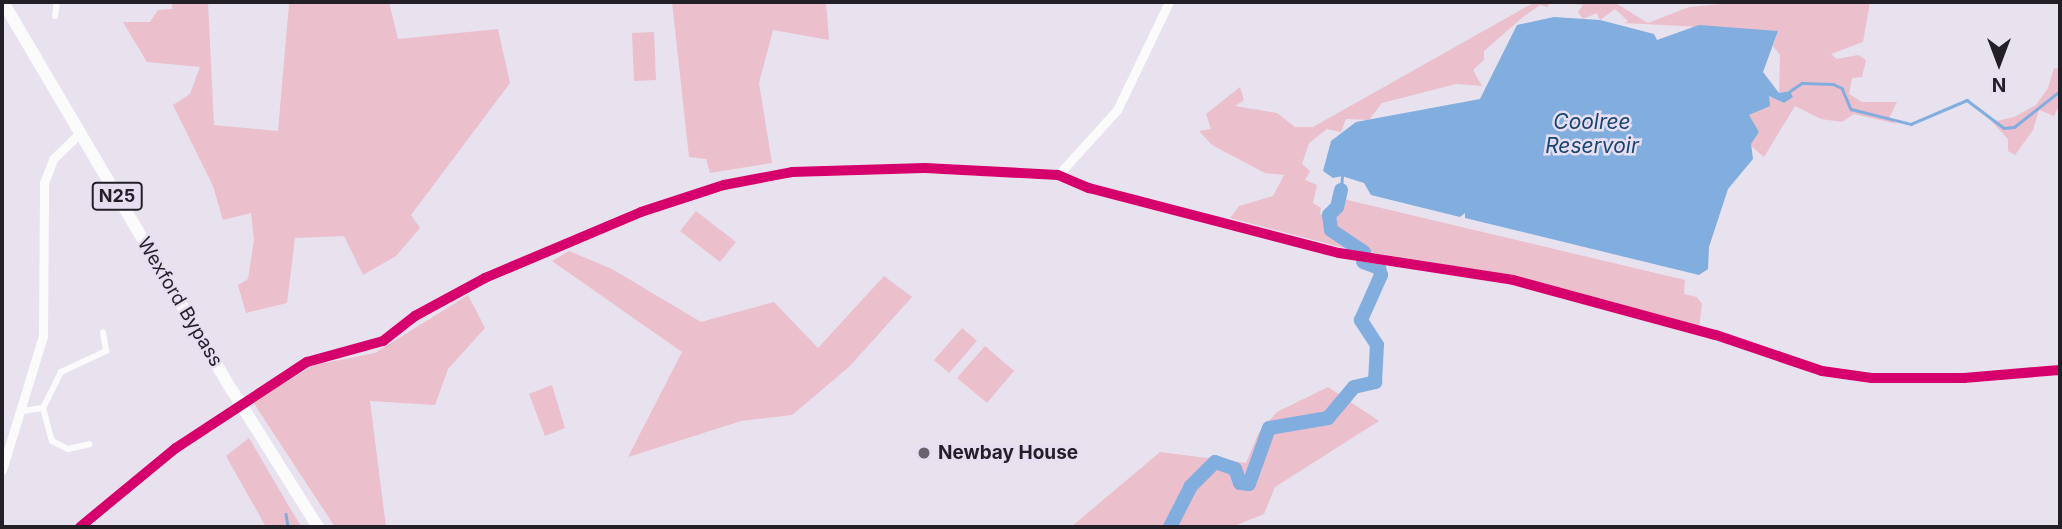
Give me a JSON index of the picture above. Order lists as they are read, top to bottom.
{
  "streets": {
    "highway": ["N25", "Wexford Bypass"]
  },
  "water": ["Coolree Reservoir"],
  "places": ["Newbay House"],
  "north": "bottom"
}
